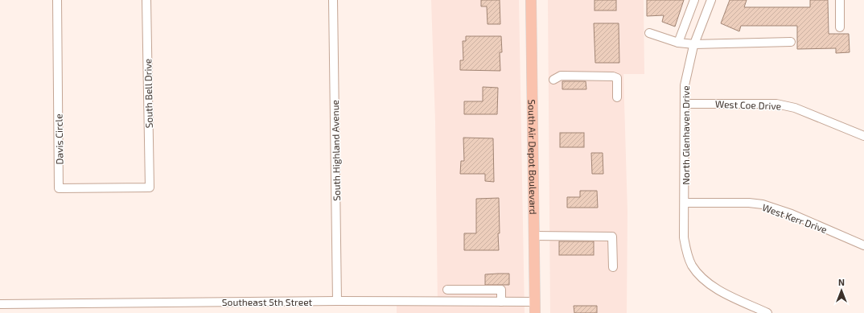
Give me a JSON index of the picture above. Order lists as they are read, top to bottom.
{
  "streets": {
    "main road": ["South Air Depot Boulevard"],
    "street": [
      "South Bell Drive",
      "West Coe Drive",
      "North Glenhaven Drive",
      "Davis Circle",
      "South Highland Avenue",
      "West Kerr Drive",
      "Southeast 5th Street"
    ]
  },
  "crossings": [
    ["South Bell Drive", "Davis Circle"],
    ["West Coe Drive", "North Glenhaven Drive"],
    ["North Glenhaven Drive", "West Kerr Drive"],
    ["South Highland Avenue", "Southeast 5th Street"],
    ["South Air Depot Boulevard", "Southeast 5th Street"]
  ],
  "north": "top"
}
